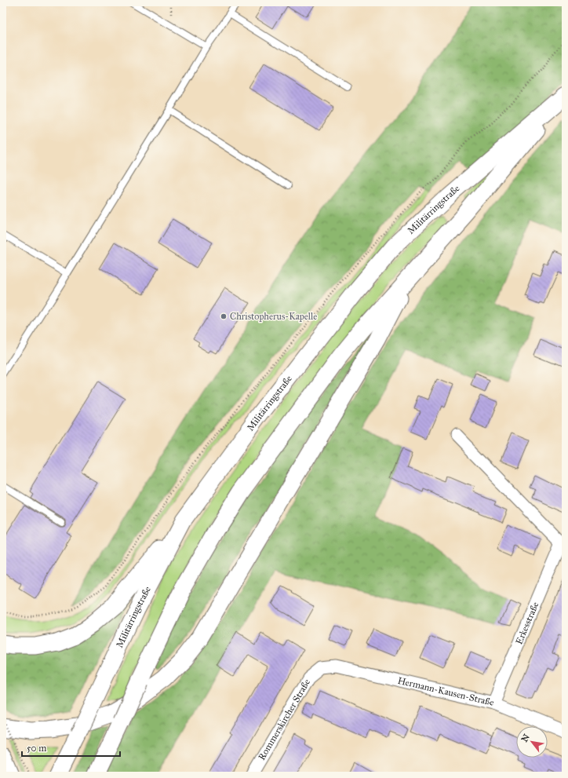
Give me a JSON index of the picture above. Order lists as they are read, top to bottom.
{
  "streets": {
    "main road": ["Militärringstraße"],
    "street": ["Erkesstraße", "Hermann-Kausen-Straße", "Rommerskircher Straße"]
  },
  "crossings": [
    ["Erkesstraße", "Hermann-Kausen-Straße"],
    ["Hermann-Kausen-Straße", "Rommerskircher Straße"]
  ],
  "places": ["Christopherus-Kapelle"],
  "scale_bar": "50 m",
  "north": "top left"
}
